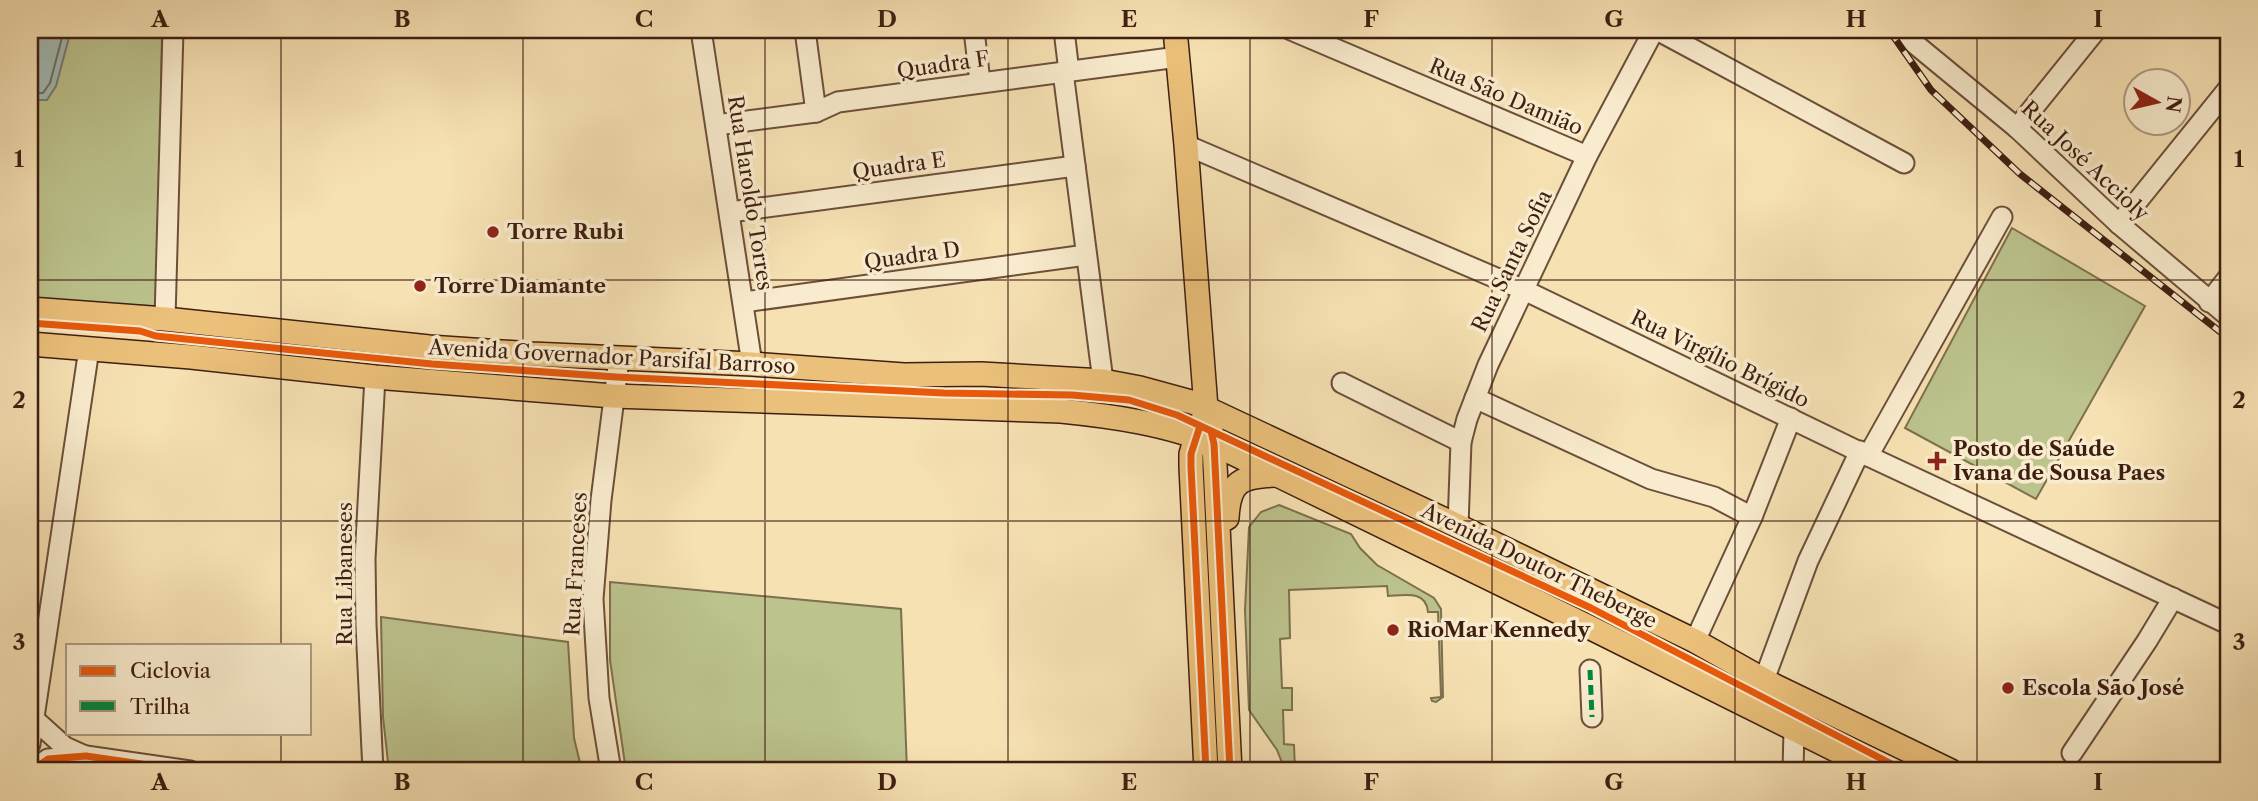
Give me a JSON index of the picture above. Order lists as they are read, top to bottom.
{
  "streets": {
    "main road": ["Avenida Governador Parsifal Barroso", "Avenida Doutor Theberge"],
    "street": [
      "Quadra F",
      "Rua São Damião",
      "Rua José Accioly",
      "Quadra E",
      "Rua Haroldo Torres",
      "Quadra D",
      "Rua Santa Sofia",
      "Rua Virgílio Brígido",
      "Rua Franceses",
      "Rua Libaneses"
    ]
  },
  "crossings": [
    ["Quadra F", "Rua Haroldo Torres"],
    ["Rua São Damião", "Rua Santa Sofia"],
    ["Quadra E", "Rua Haroldo Torres"],
    ["Rua Haroldo Torres", "Quadra D"],
    ["Rua Haroldo Torres", "Avenida Governador Parsifal Barroso"],
    ["Rua Santa Sofia", "Rua Virgílio Brígido"],
    ["Rua Santa Sofia", "Avenida Doutor Theberge"],
    ["Avenida Governador Parsifal Barroso", "Rua Franceses"],
    ["Avenida Governador Parsifal Barroso", "Avenida Doutor Theberge"],
    ["Avenida Governador Parsifal Barroso", "Rua Libaneses"]
  ],
  "places": {
    "other": [
      "Torre Rubi",
      "Torre Diamante",
      "RioMar Kennedy",
      "Escola São José"
    ],
    "health": ["Posto de Saúde Ivana de Sousa Paes"]
  },
  "legend": ["Ciclovia", "Trilha"],
  "north": "right",
  "grid": {
    "columns": [
      "A",
      "B",
      "C",
      "D",
      "E",
      "F",
      "G",
      "H",
      "I"
    ],
    "rows": ["1", "2", "3"]
  }
}
